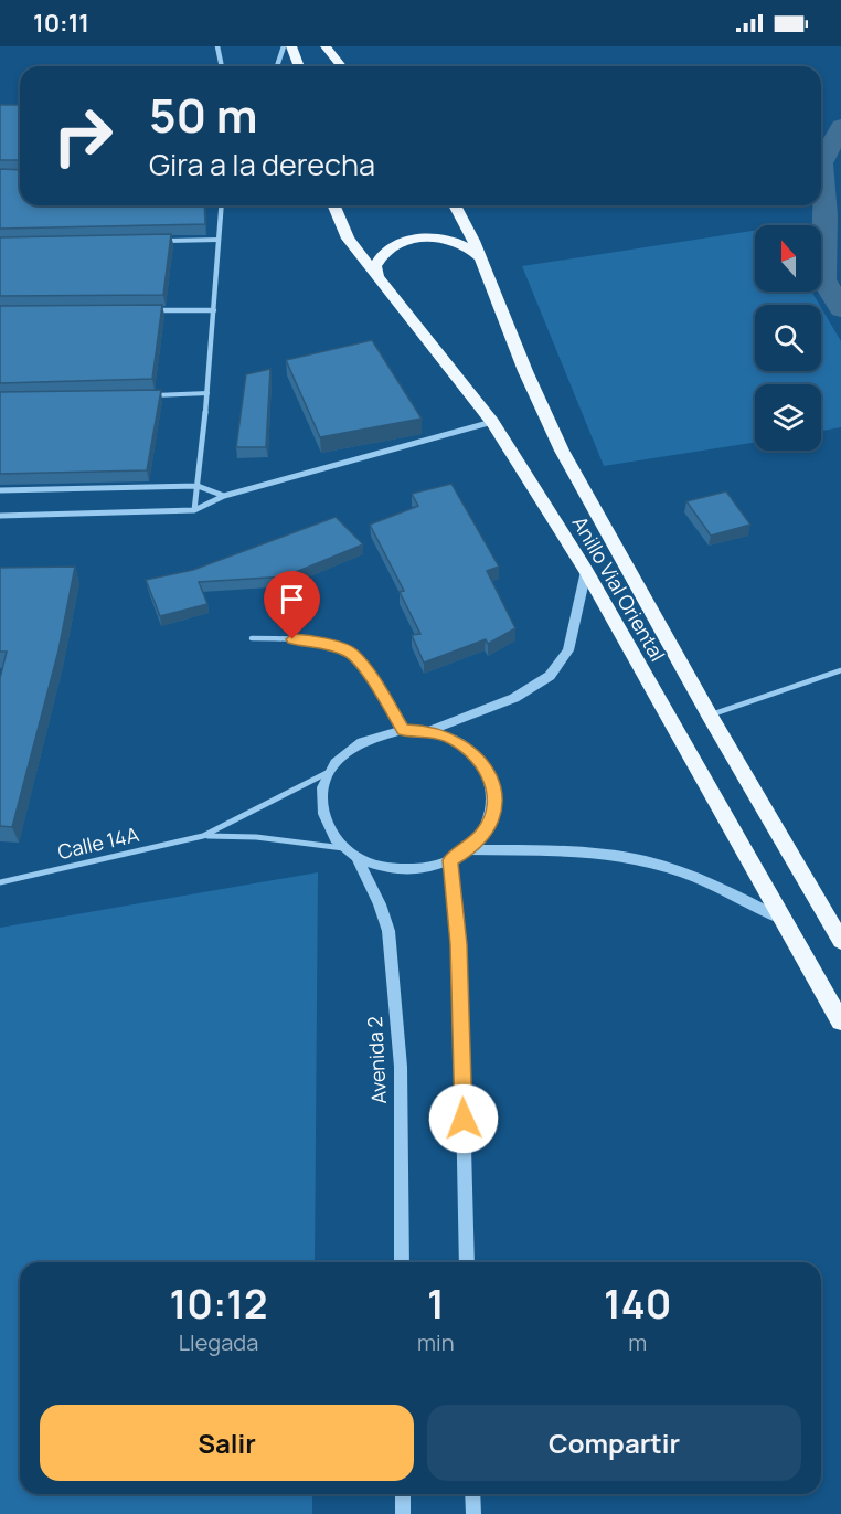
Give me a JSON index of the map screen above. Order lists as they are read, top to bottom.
{
  "streets": {
    "highway": ["Anillo Vial Oriental"],
    "street": ["Calle 14A", "Avenida 2"]
  },
  "crossings": [
    ["Calle 14A", "Avenida 2"]
  ],
  "north": "top",
  "page": {
    "status": "10:11",
    "turn": ["50 m", "Gira a la derecha"],
    "eta": [
      "10:12",
      "Llegada",
      "1",
      "min",
      "140",
      "m"
    ],
    "buttons": ["Salir", "Compartir"]
  }
}
